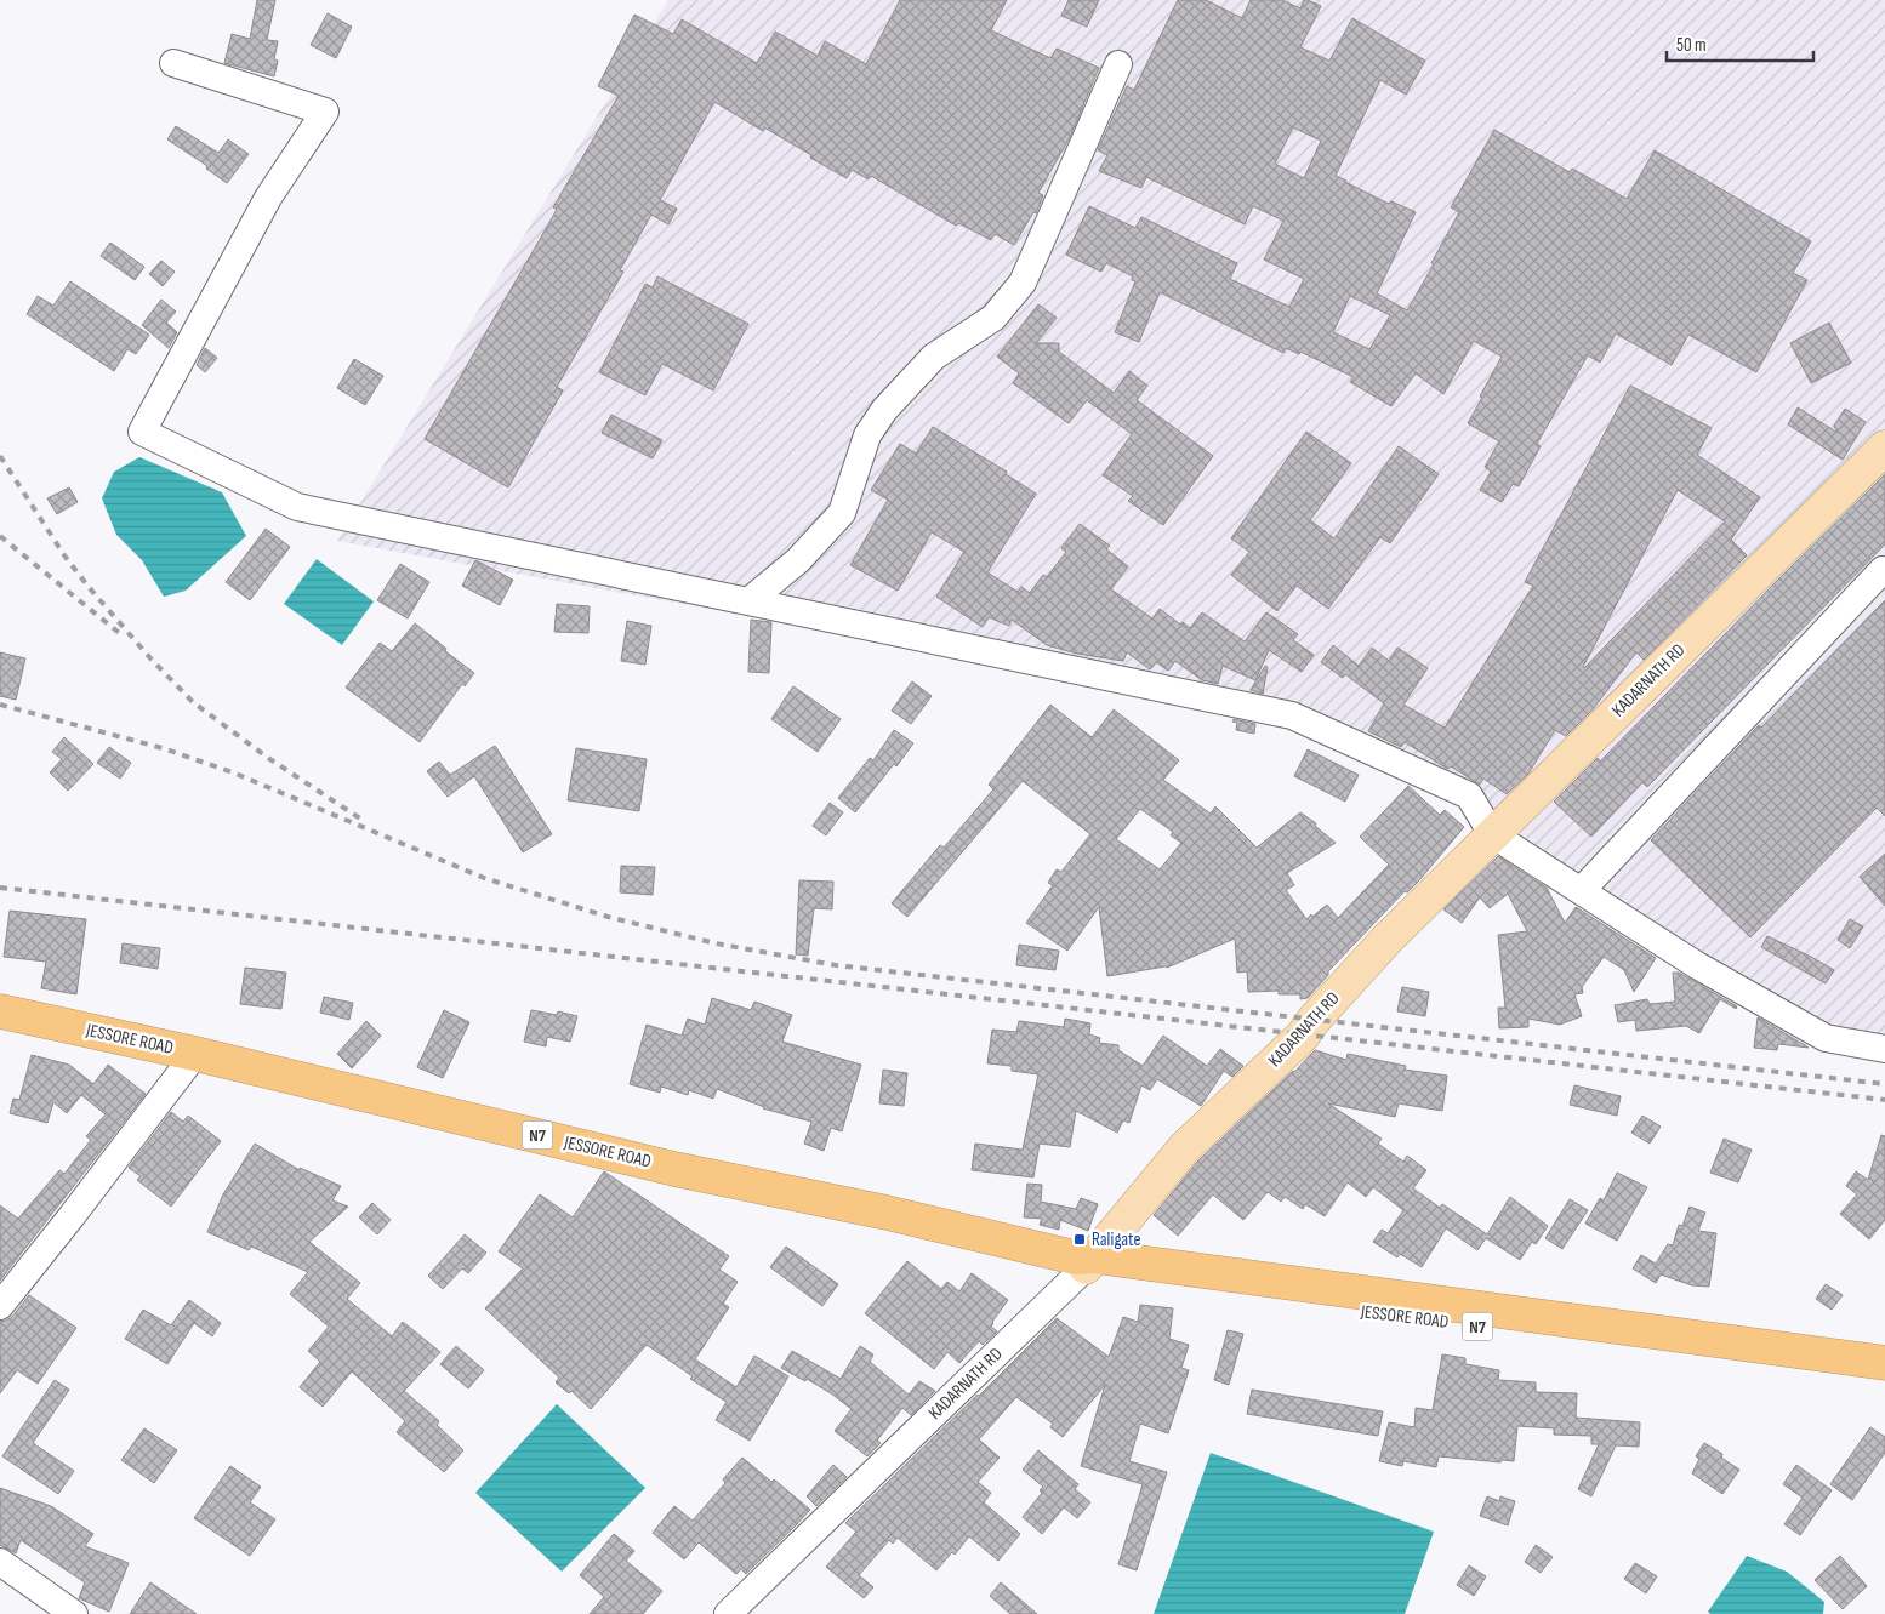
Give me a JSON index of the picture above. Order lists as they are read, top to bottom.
{
  "streets": {
    "highway": ["JESSORE ROAD", "N7"],
    "main road": ["KADARNATH RD"]
  },
  "crossings": [
    ["KADARNATH RD", "JESSORE ROAD"]
  ],
  "places": {
    "transit": ["Raligate"]
  },
  "scale_bar": "50 m"
}
